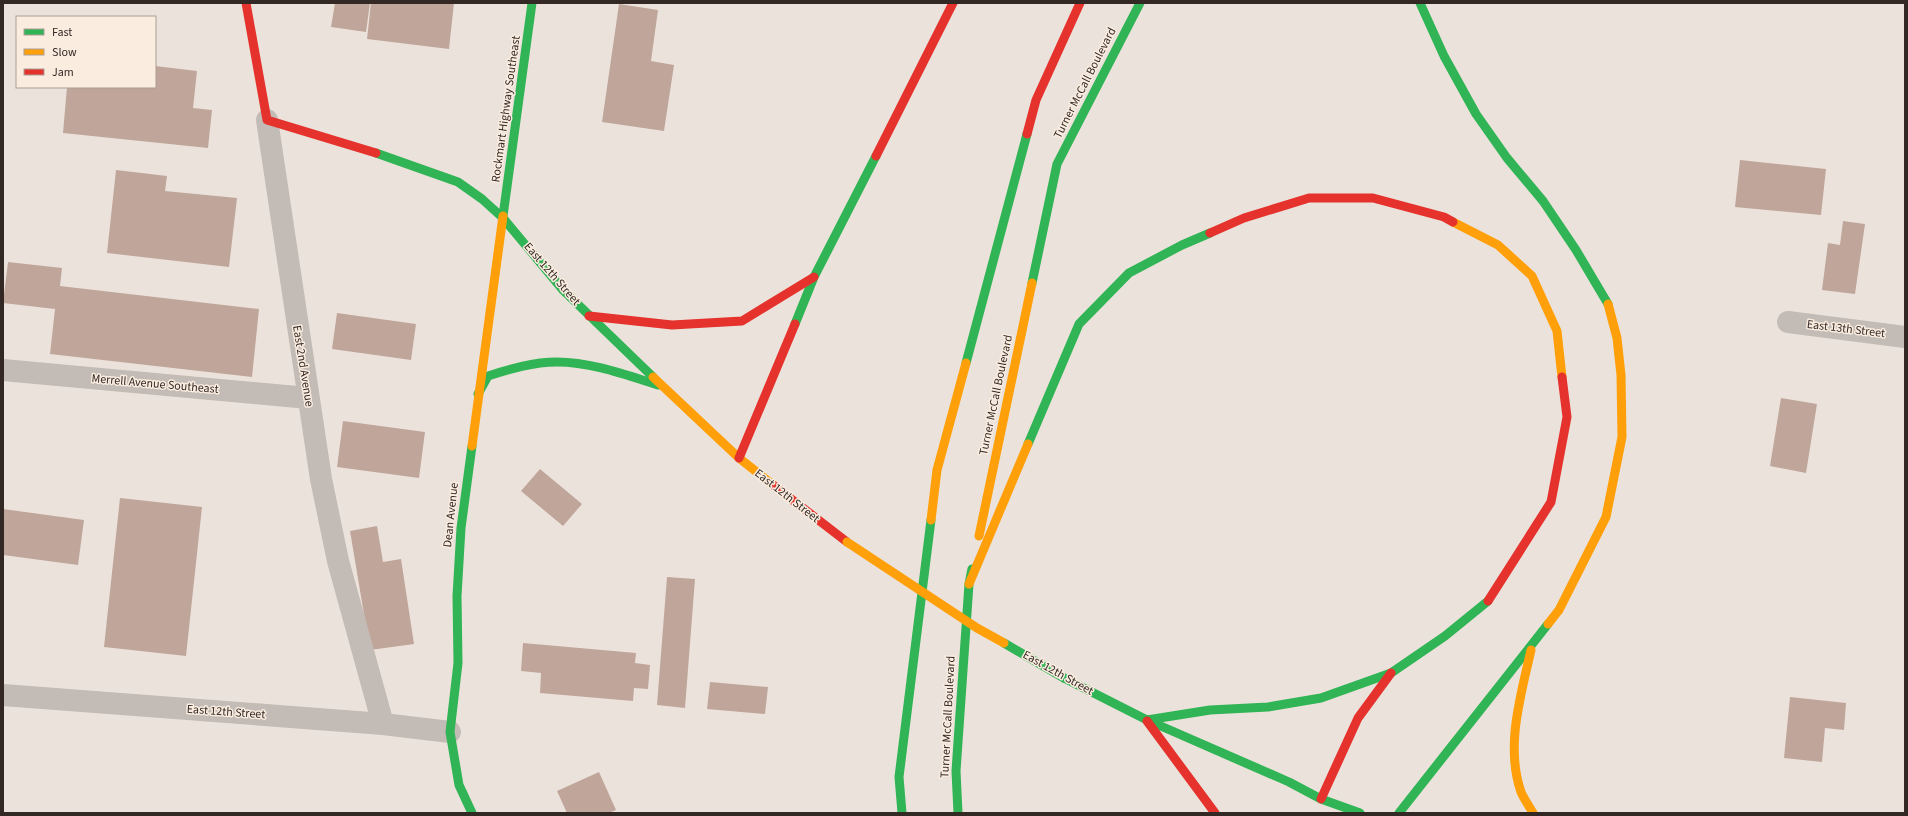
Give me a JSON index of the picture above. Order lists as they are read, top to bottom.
{
  "streets": {
    "main road": [
      "Turner McCall Boulevard",
      "Rockmart Highway Southeast",
      "East 12th Street",
      "East 2nd Avenue",
      "Dean Avenue"
    ],
    "street": ["East 13th Street", "Merrell Avenue Southeast"]
  },
  "crossings": [
    ["Rockmart Highway Southeast", "East 12th Street"],
    ["Rockmart Highway Southeast", "Dean Avenue"],
    ["East 12th Street", "East 2nd Avenue"],
    ["East 12th Street", "Dean Avenue"],
    ["East 2nd Avenue", "Merrell Avenue Southeast"]
  ],
  "legend": ["Fast", "Slow", "Jam"]
}
